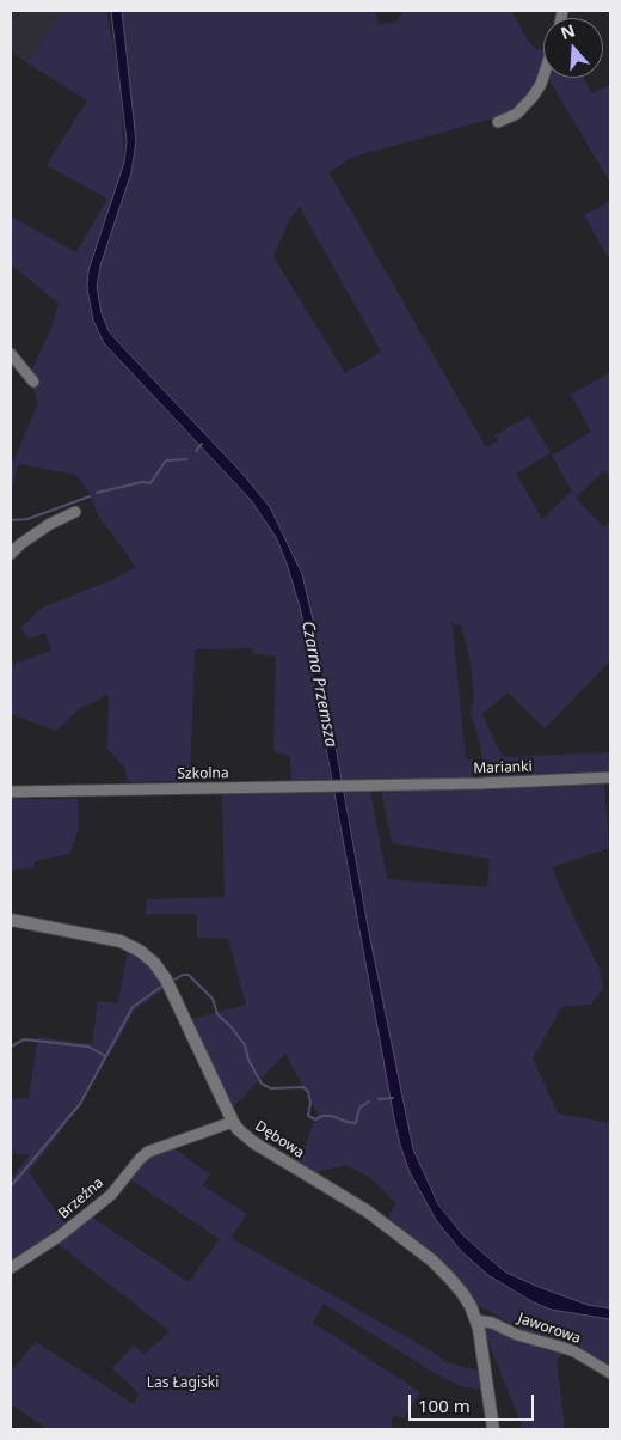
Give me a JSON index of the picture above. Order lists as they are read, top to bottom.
{
  "streets": {
    "street": [
      "Marianki",
      "Szkolna",
      "Dębowa",
      "Brzeźna",
      "Jaworowa"
    ]
  },
  "crossings": [
    ["Marianki", "Szkolna"],
    ["Dębowa", "Brzeźna"],
    ["Dębowa", "Jaworowa"]
  ],
  "water": ["Czarna Przemsza"],
  "parks": ["Las Łagiski"],
  "scale_bar": "100 m",
  "north": "top"
}
